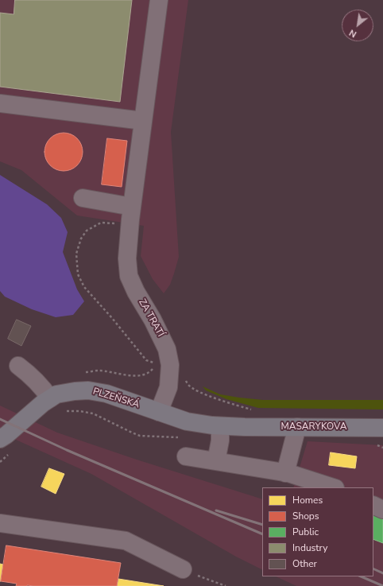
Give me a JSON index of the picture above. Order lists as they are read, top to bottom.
{
  "streets": {
    "main road": ["PLZEŇSKÁ", "MASARYKOVA"],
    "street": ["ZA TRATÍ"]
  },
  "crossings": [
    ["ZA TRATÍ", "PLZEŇSKÁ"],
    ["PLZEŇSKÁ", "MASARYKOVA"]
  ],
  "legend": [
    "Homes",
    "Shops",
    "Public",
    "Industry",
    "Other"
  ],
  "north": "bottom left"
}
